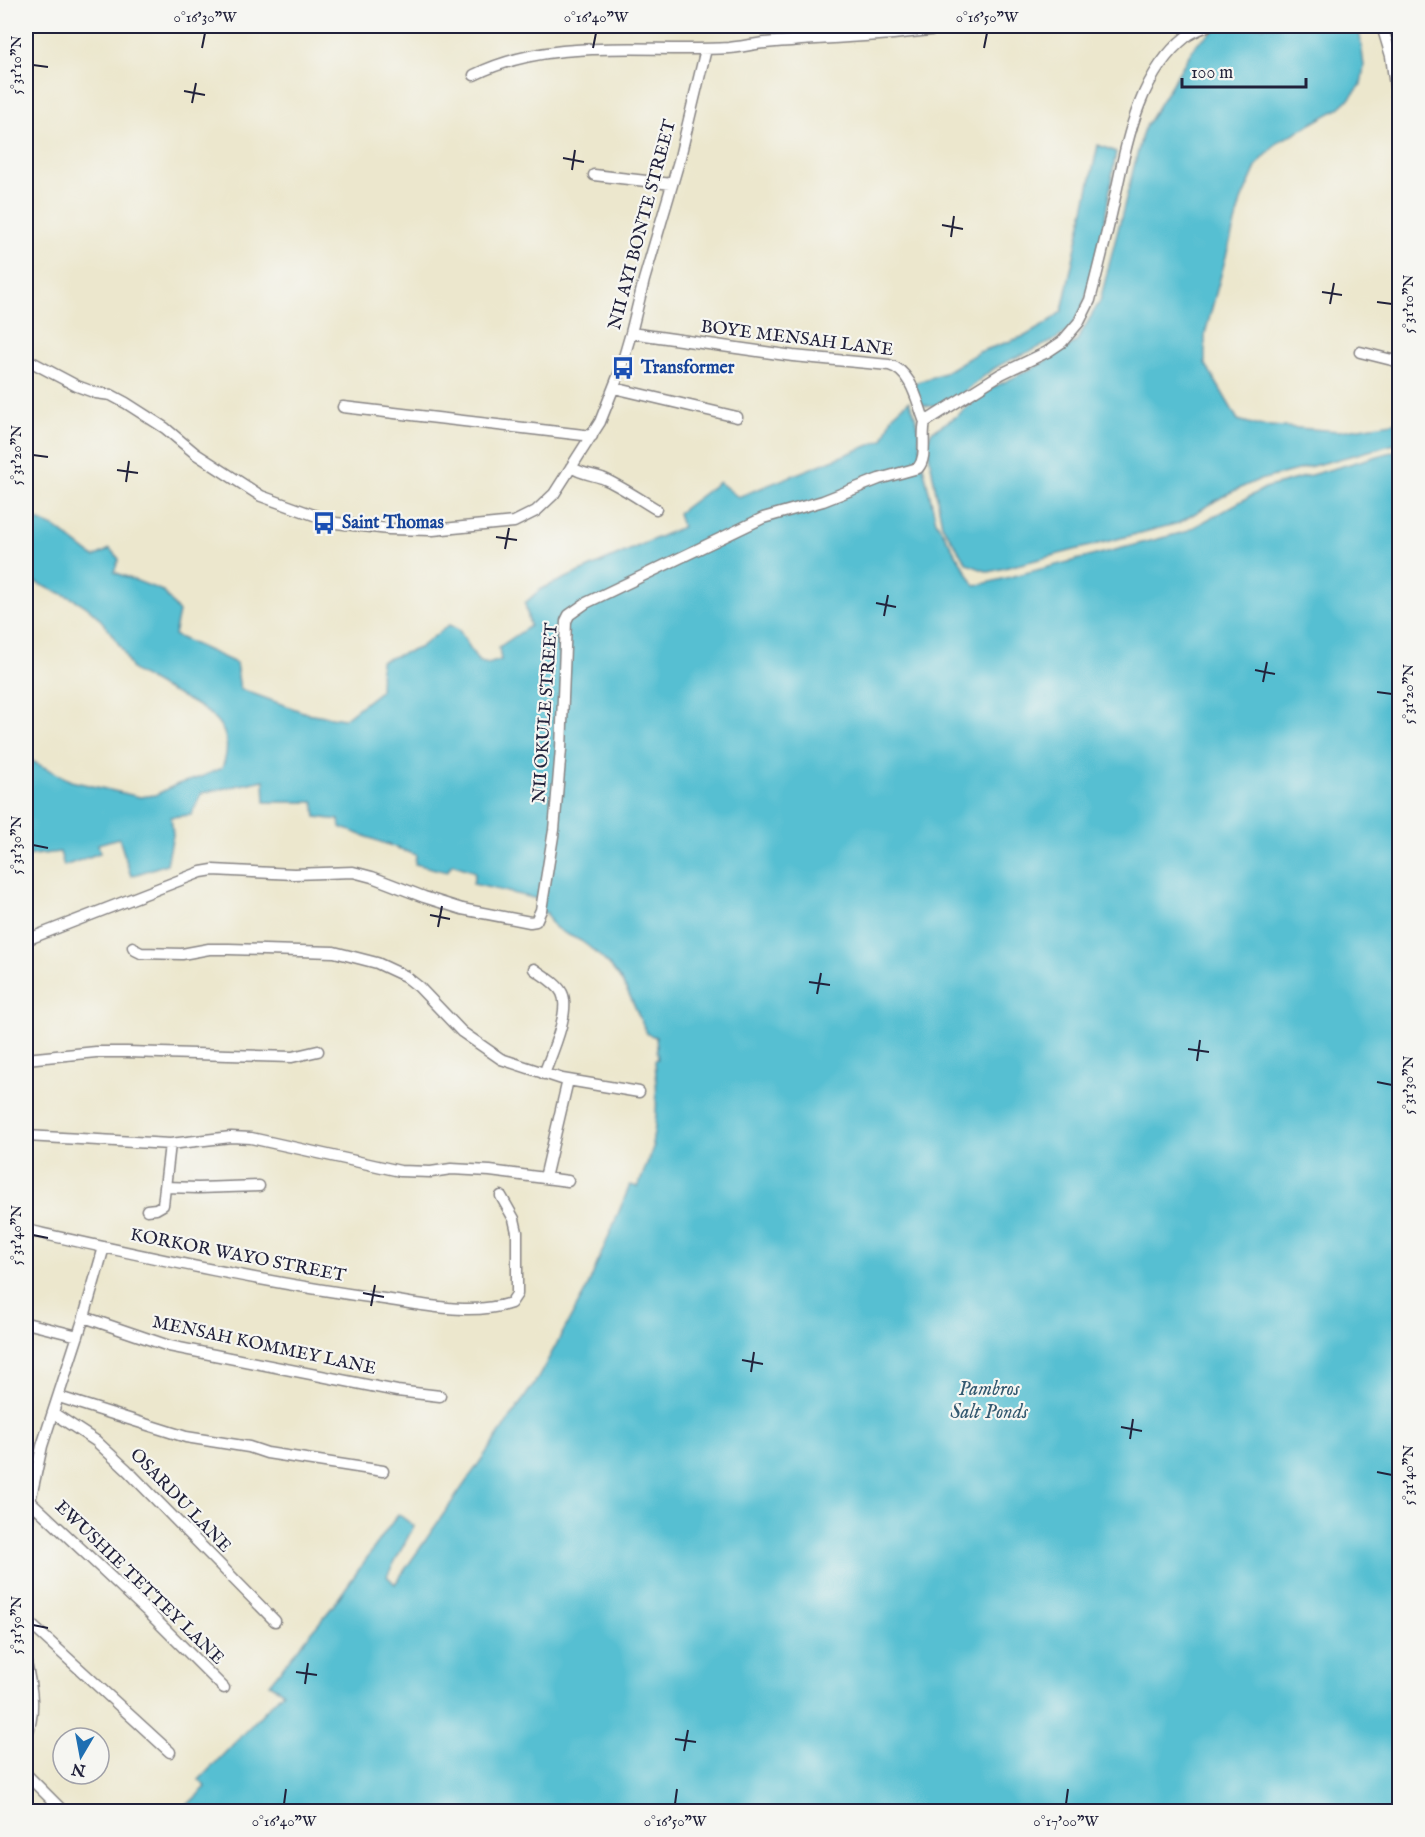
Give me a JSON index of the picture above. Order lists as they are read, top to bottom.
{
  "streets": {
    "street": [
      "NII AYI BONTE STREET",
      "BOYE MENSAH LANE",
      "NII OKULE STREET",
      "KORKOR WAYO STREET",
      "MENSAH KOMMEY LANE",
      "OSARDU LANE",
      "EWUSHIE TETTEY LANE"
    ]
  },
  "crossings": [
    ["NII AYI BONTE STREET", "BOYE MENSAH LANE"],
    ["BOYE MENSAH LANE", "NII OKULE STREET"]
  ],
  "water": ["Pambros Salt Ponds"],
  "places": {
    "bus stop": ["Transformer", "Saint Thomas"]
  },
  "scale_bar": "100 m",
  "north": "bottom",
  "coordinates": [
    "0°16'30\"W",
    "0°16'40\"W",
    "0°16'50\"W",
    "5°31'10\"N",
    "5°31'20\"N",
    "5°31'30\"N",
    "5°31'40\"N",
    "5°31'50\"N",
    "0°17'00\"W"
  ]
}
